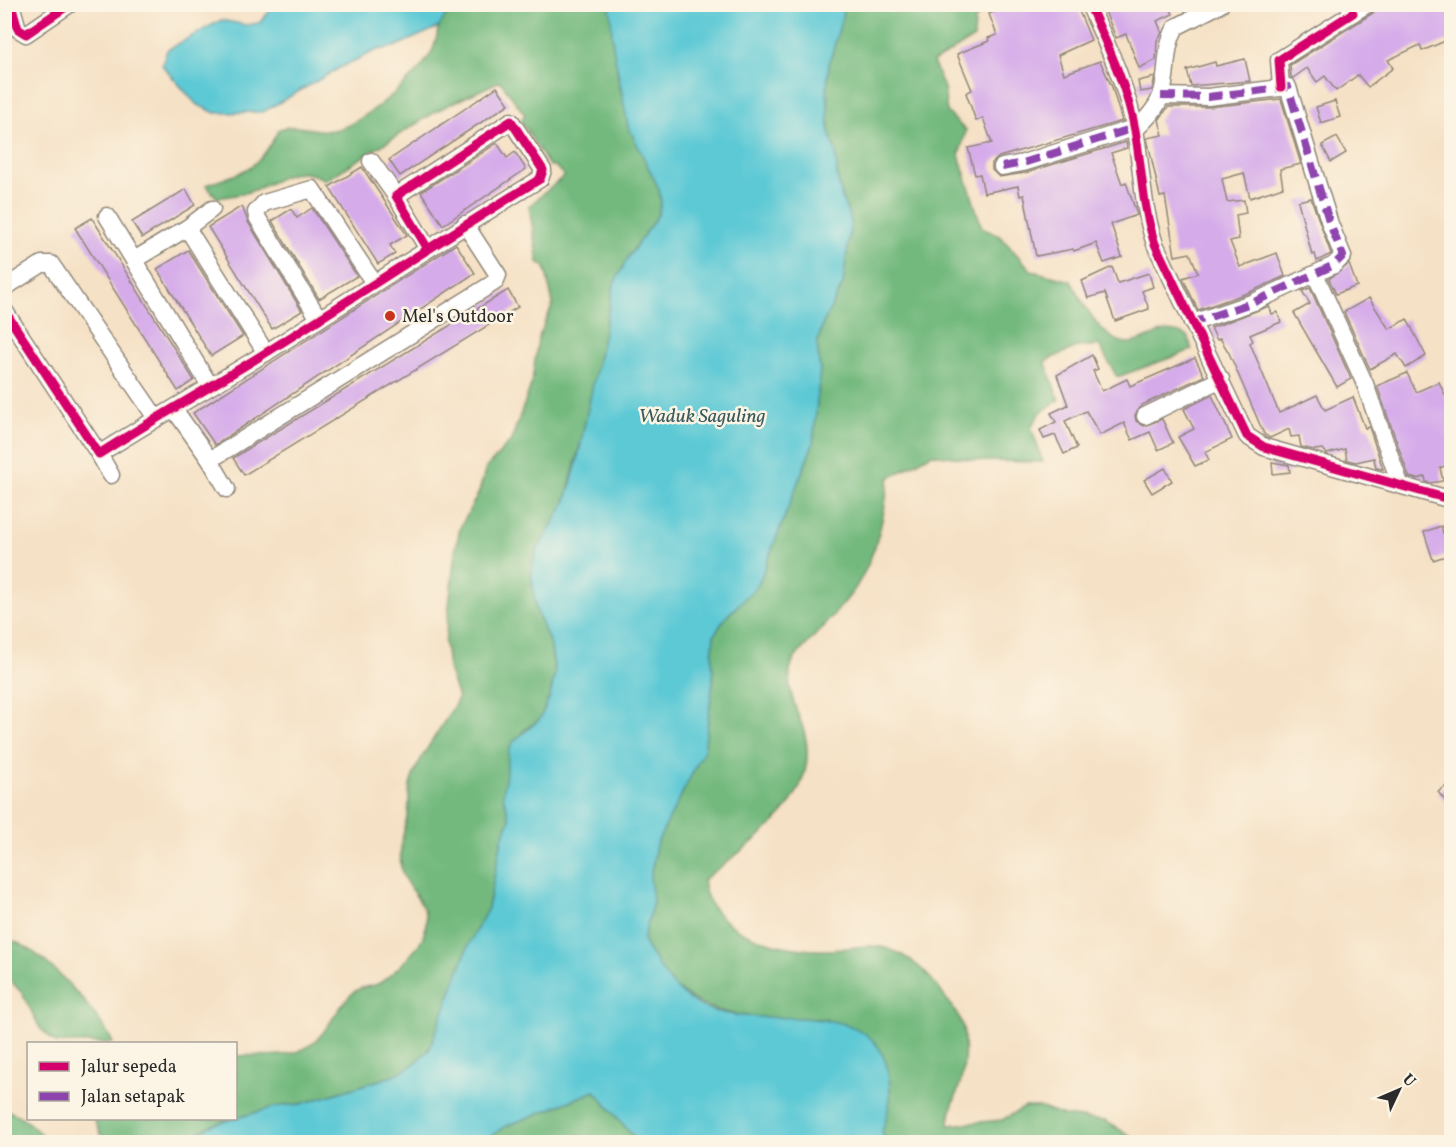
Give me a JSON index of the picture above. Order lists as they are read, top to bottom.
{
  "water": ["Waduk Saguling"],
  "places": ["Mel's Outdoor"],
  "legend": ["Jalur sepeda", "Jalan setapak"],
  "north": "top right"
}
